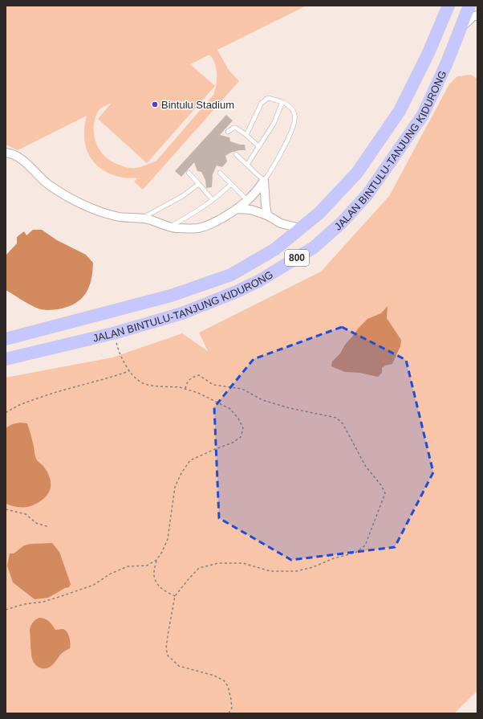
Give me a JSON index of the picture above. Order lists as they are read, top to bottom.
{
  "streets": {
    "main road": ["JALAN BINTULU-TANJUNG KIDURONG", "800"]
  },
  "places": ["Bintulu Stadium"]
}
